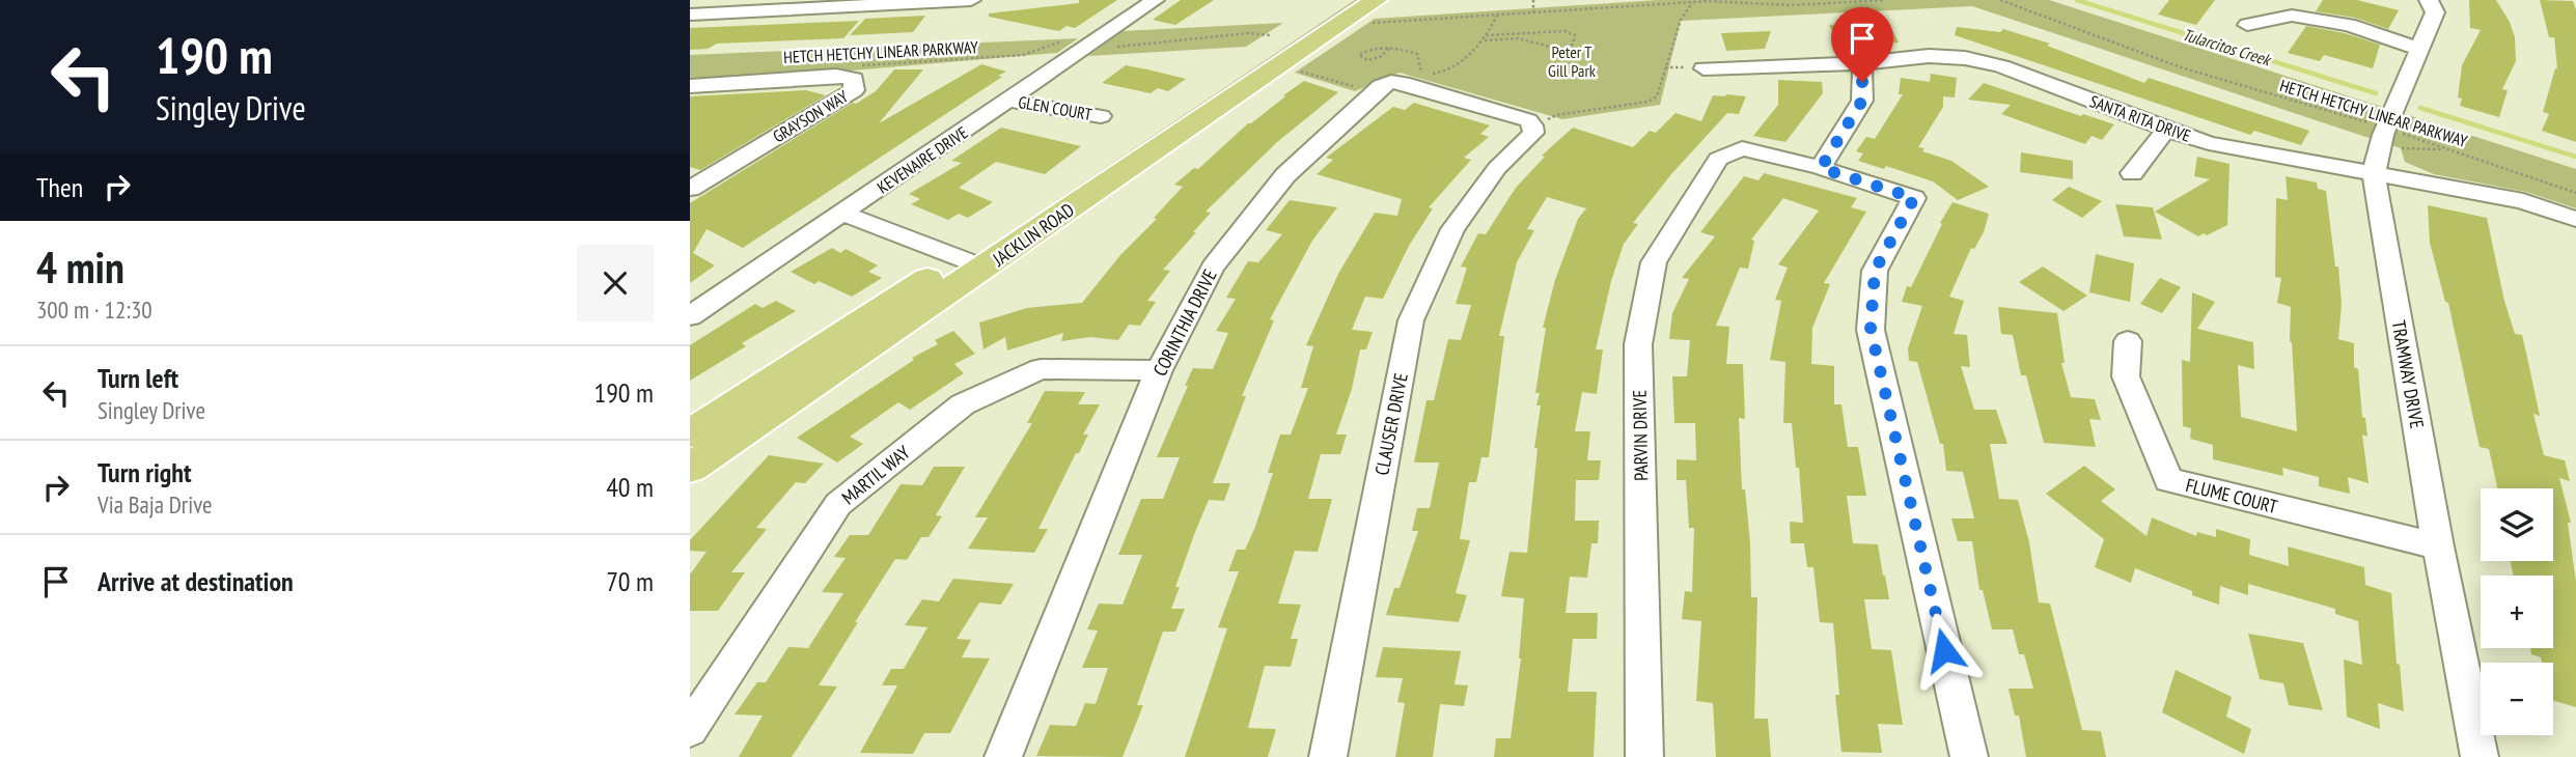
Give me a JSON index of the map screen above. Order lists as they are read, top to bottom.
{
  "streets": {
    "main road": ["JACKLIN ROAD"],
    "street": [
      "GLEN COURT",
      "GRAYSON WAY",
      "SANTA RITA DRIVE",
      "KEVENAIRE DRIVE",
      "CORINTHIA DRIVE",
      "TRAMWAY DRIVE",
      "CLAUSER DRIVE",
      "PARVIN DRIVE",
      "MARTIL WAY",
      "FLUME COURT"
    ],
    "path": ["HETCH HETCHY LINEAR PARKWAY"]
  },
  "crossings": [
    ["HETCH HETCHY LINEAR PARKWAY", "TRAMWAY DRIVE"],
    ["GLEN COURT", "KEVENAIRE DRIVE"],
    ["SANTA RITA DRIVE", "TRAMWAY DRIVE"],
    ["CORINTHIA DRIVE", "MARTIL WAY"],
    ["TRAMWAY DRIVE", "FLUME COURT"]
  ],
  "water": ["Tularcitos Creek"],
  "parks": ["Peter T Gill Park"],
  "page": {
    "turn": ["190 m", "Singley Drive"],
    "then": "Then",
    "heading": ["4 min", "300 m · 12:30"],
    "list": [
      {
        "name": "Turn left",
        "note": "Singley Drive",
        "value": "190 m"
      },
      {
        "name": "Turn right",
        "note": "Via Baja Drive",
        "value": "40 m"
      },
      {
        "name": "Arrive at destination",
        "value": "70 m"
      }
    ],
    "map_buttons": ["+", "−"]
  }
}
